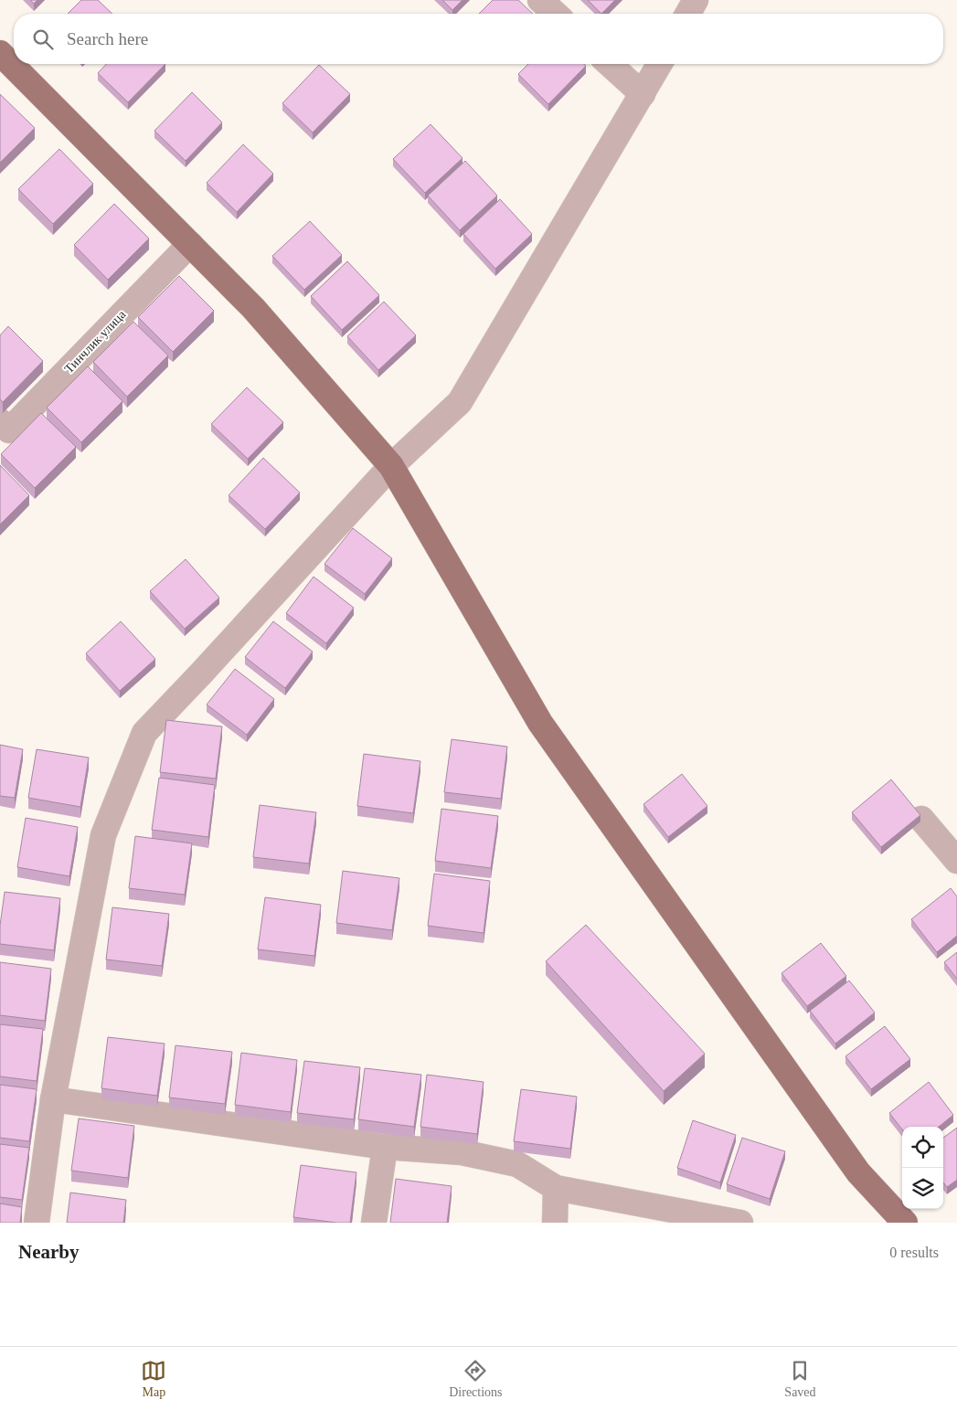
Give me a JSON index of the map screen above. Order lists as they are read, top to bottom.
{
  "streets": {
    "street": ["Тинчлик улица"]
  },
  "page": {
    "search": "Search here",
    "heading": ["Nearby", "0 results"],
    "nav": ["Map", "Directions", "Saved"]
  }
}
